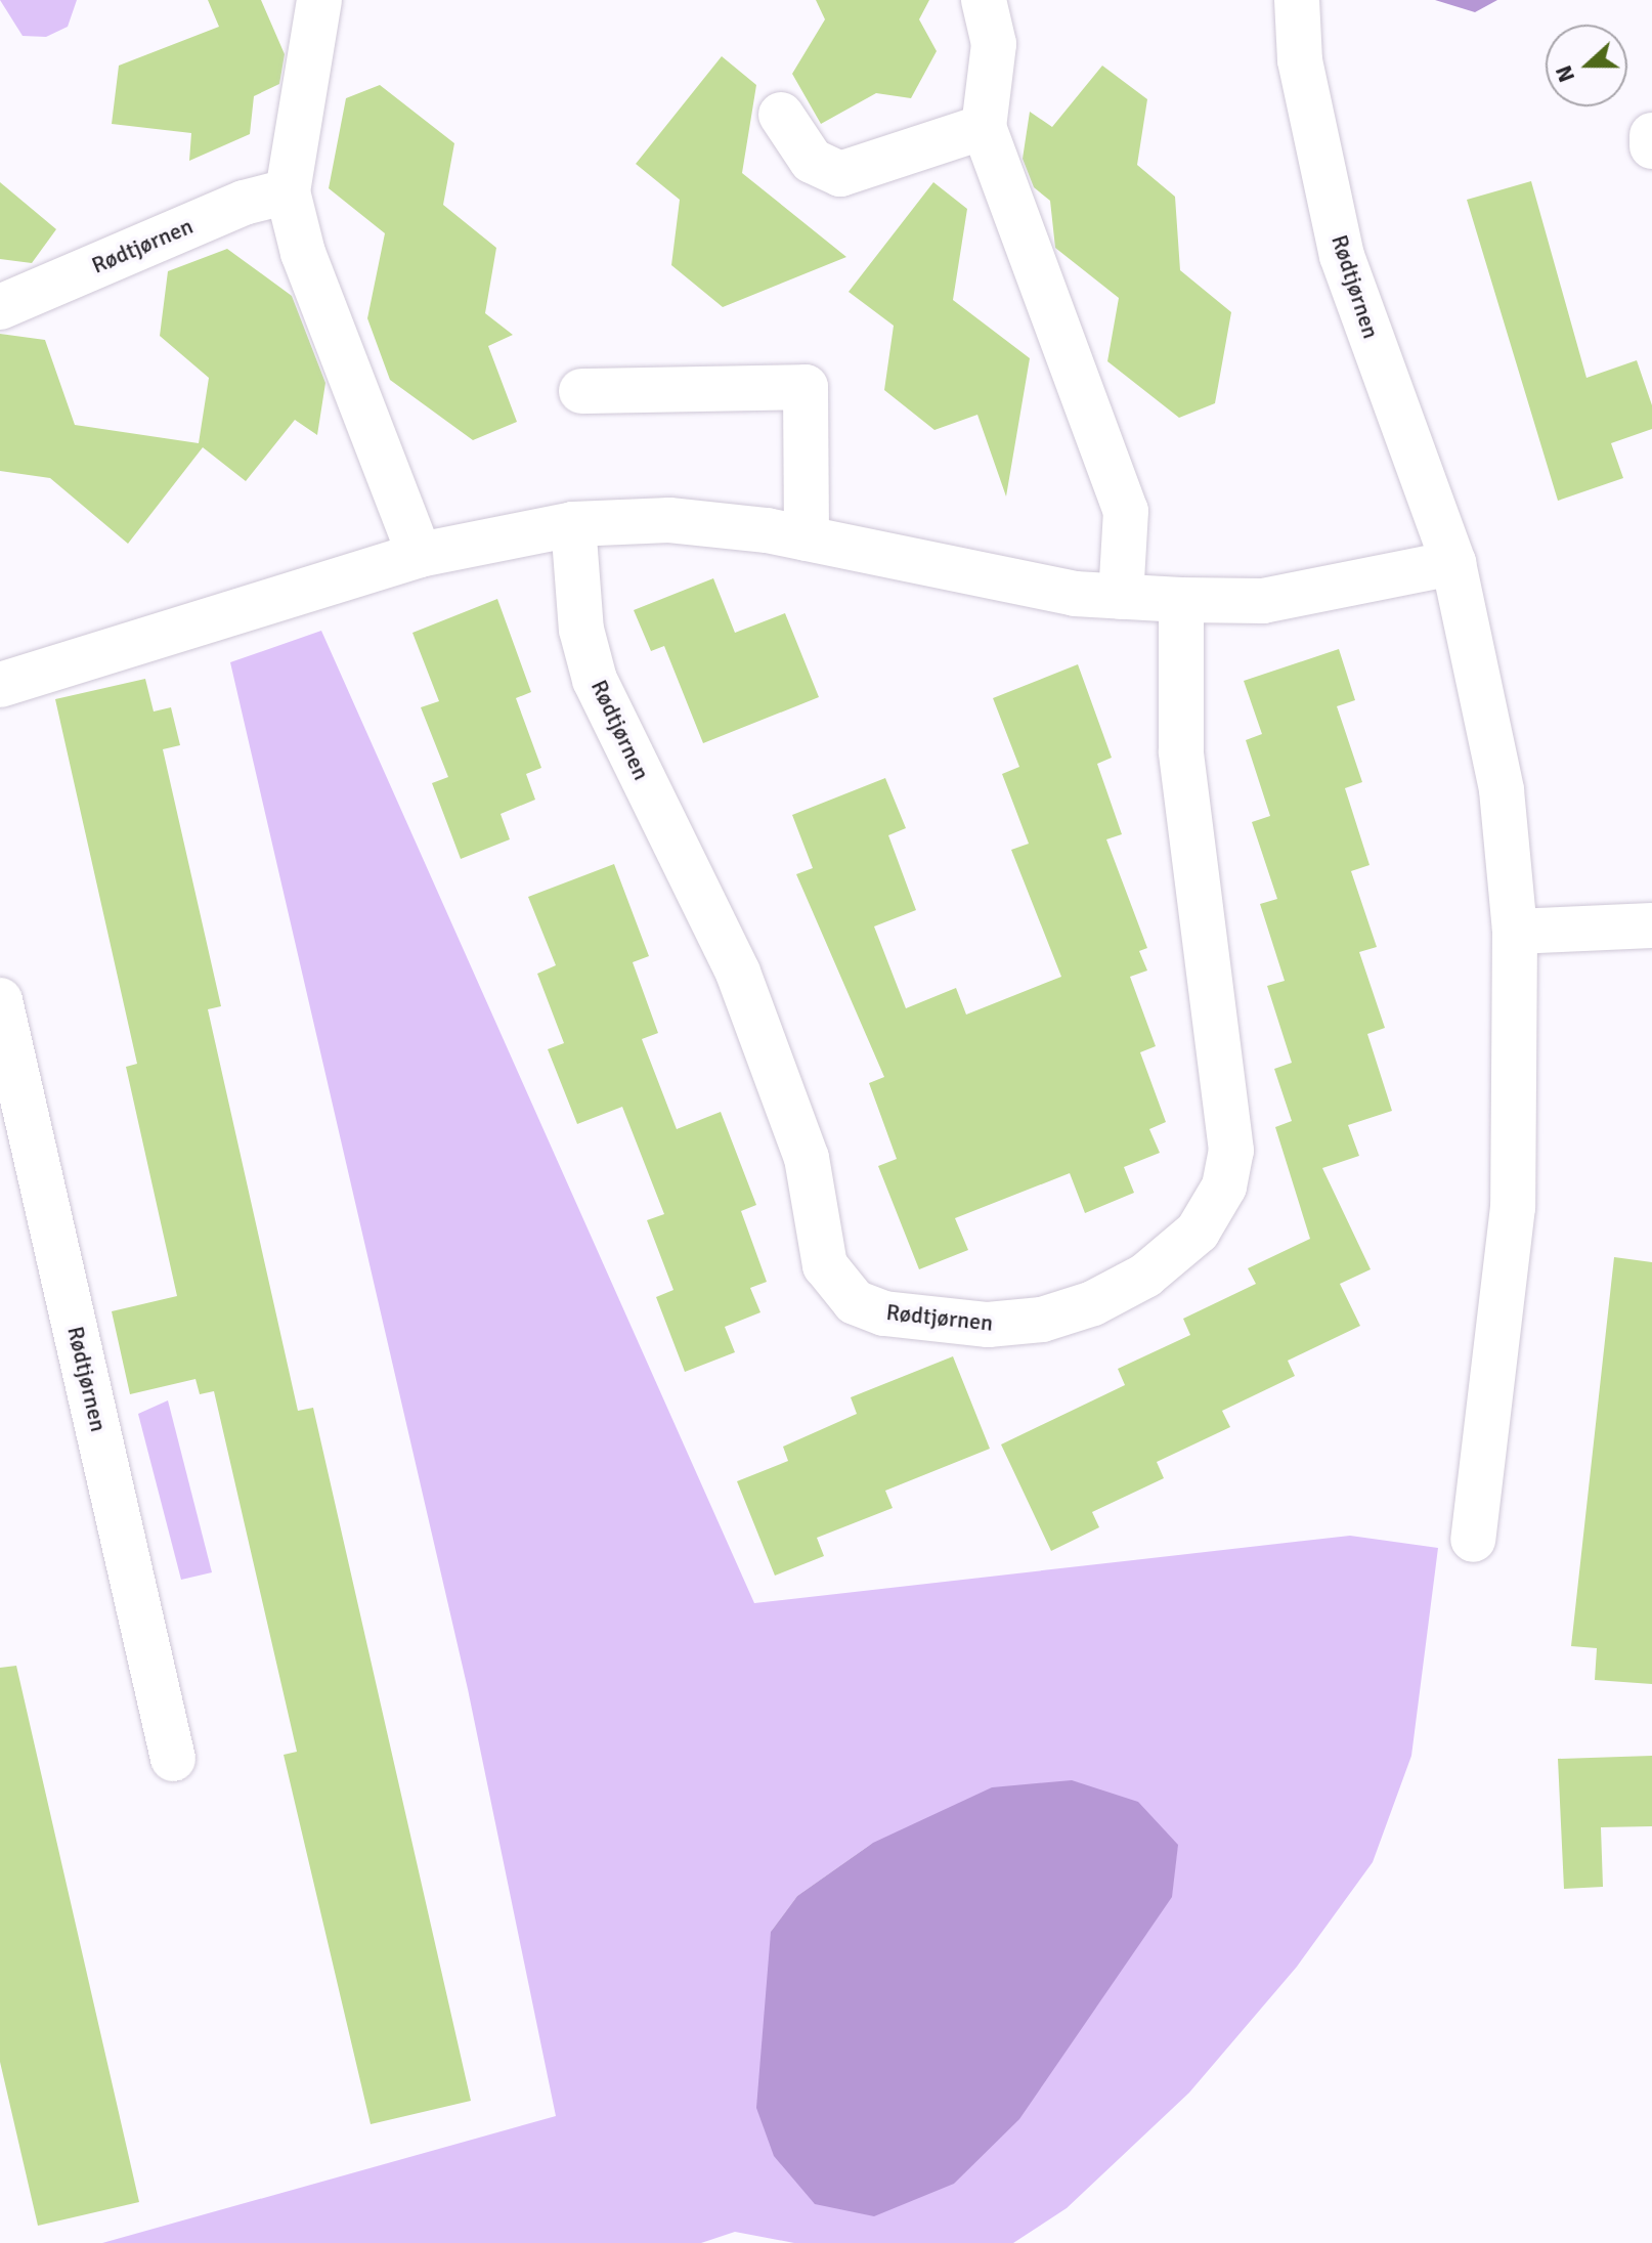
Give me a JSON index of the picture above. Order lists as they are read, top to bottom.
{
  "streets": {
    "street": ["Rødtjørnen"]
  },
  "north": "left"
}
